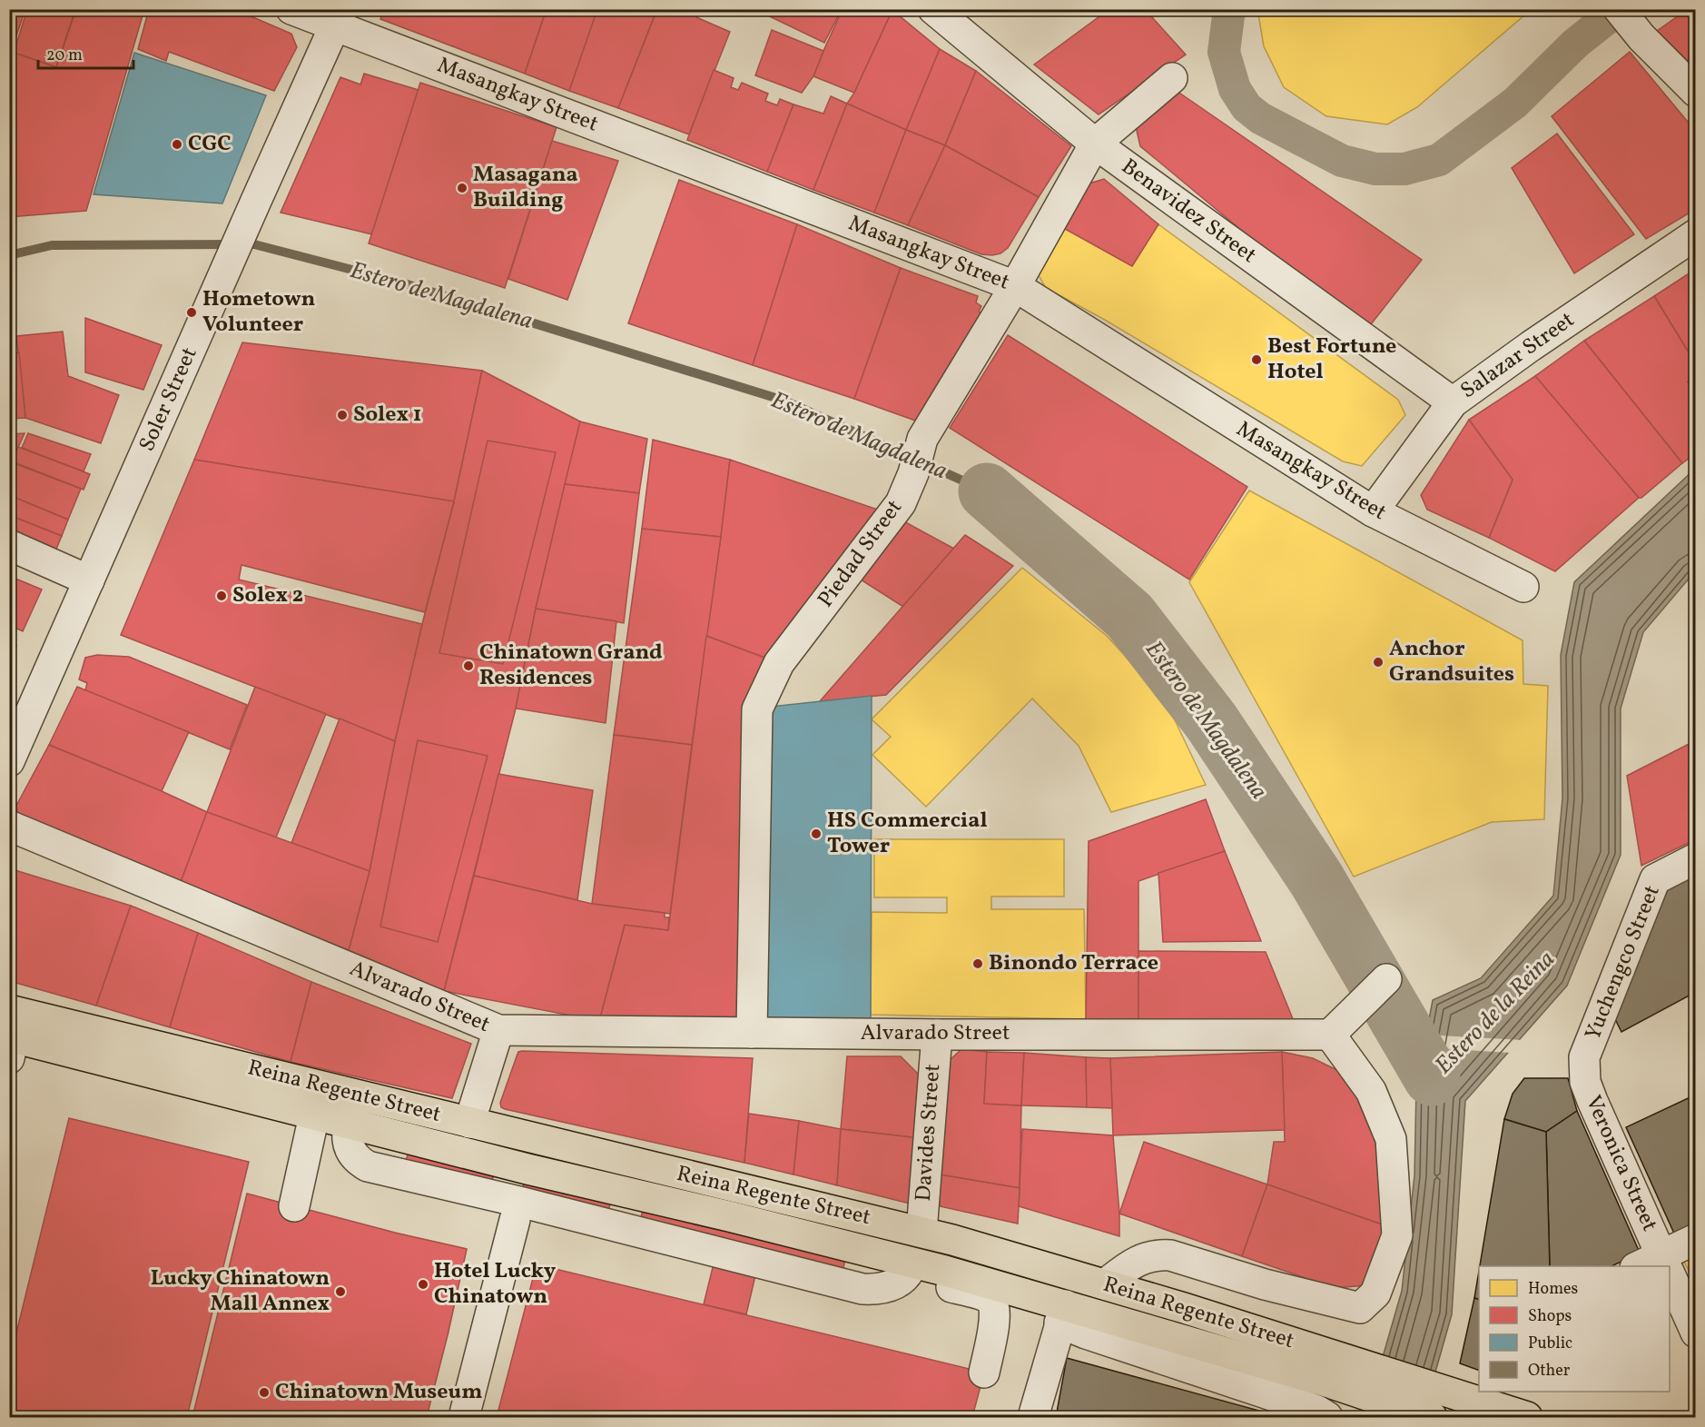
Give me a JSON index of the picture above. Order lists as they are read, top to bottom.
{
  "streets": {
    "main road": ["Reina Regente Street"],
    "street": [
      "Masangkay Street",
      "Benavidez Street",
      "Salazar Street",
      "Soler Street",
      "Piedad Street",
      "Yuchengco Street",
      "Alvarado Street",
      "Davides Street",
      "Veronica Street"
    ]
  },
  "crossings": [
    ["Masangkay Street", "Salazar Street"],
    ["Masangkay Street", "Soler Street"],
    ["Masangkay Street", "Piedad Street"],
    ["Benavidez Street", "Salazar Street"],
    ["Benavidez Street", "Piedad Street"],
    ["Piedad Street", "Alvarado Street"],
    ["Yuchengco Street", "Veronica Street"],
    ["Alvarado Street", "Davides Street"],
    ["Reina Regente Street", "Davides Street"]
  ],
  "water": ["Estero de Magdalena", "Estero de la Reina"],
  "places": [
    "CGC",
    "Masagana Building",
    "Hometown Volunteer",
    "Best Fortune Hotel",
    "Solex 1",
    "Solex 2",
    "Anchor Grandsuites",
    "Chinatown Grand Residences",
    "HS Commercial Tower",
    "Binondo Terrace",
    "Hotel Lucky Chinatown",
    "Lucky Chinatown Mall Annex",
    "Chinatown Museum"
  ],
  "legend": [
    "Homes",
    "Shops",
    "Public",
    "Other"
  ],
  "scale_bar": "20 m"
}
